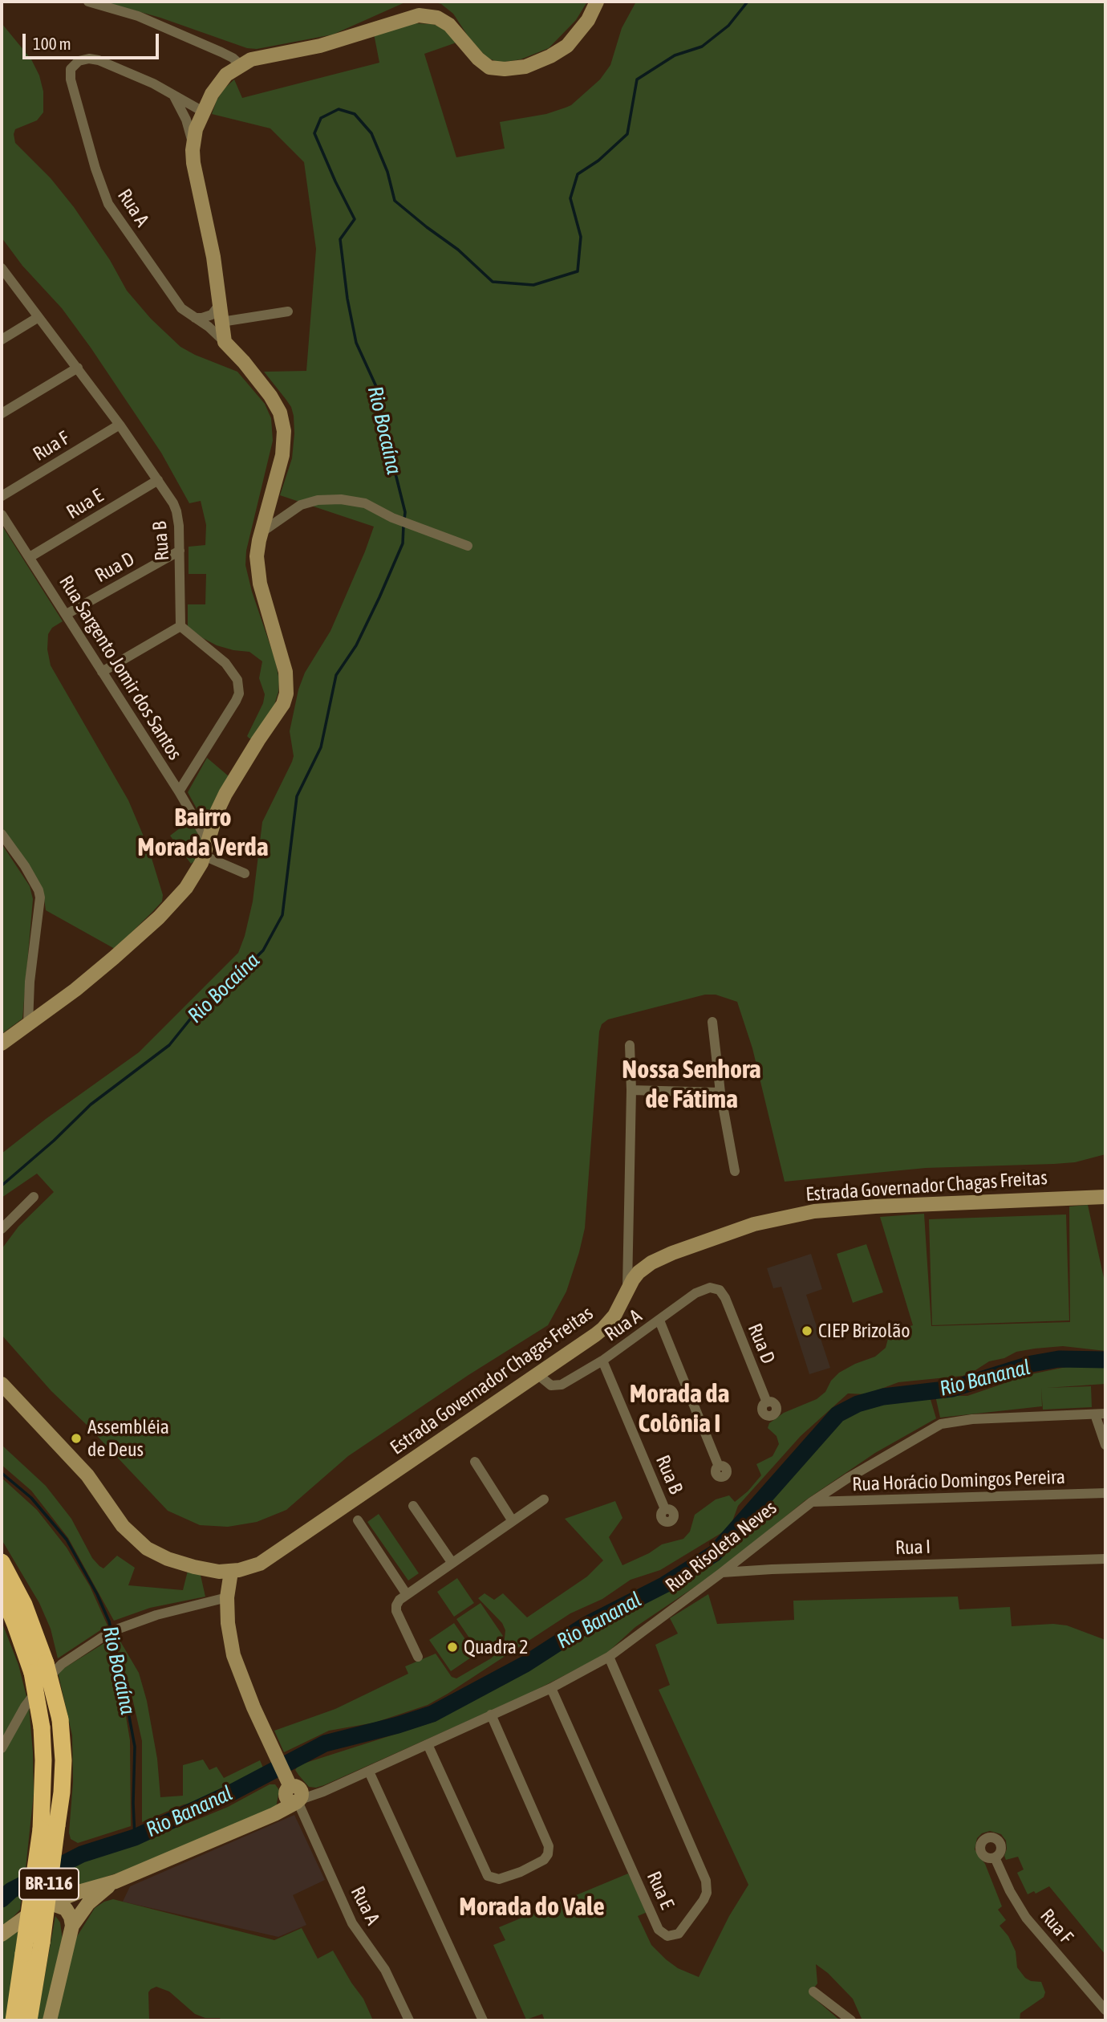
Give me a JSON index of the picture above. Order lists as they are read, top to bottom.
{
  "streets": {
    "highway": ["BR-116"],
    "main road": ["Estrada Governador Chagas Freitas", "Rua Risoleta Neves"],
    "street": [
      "Rua A",
      "Rua F",
      "Rua E",
      "Rua B",
      "Rua D",
      "Rua Sargento Jomir dos Santos",
      "Rua Horácio Domingos Pereira",
      "Rua I"
    ]
  },
  "crossings": [
    ["Rua A", "Rua B"],
    ["Rua A", "Rua D"],
    ["Rua A", "Estrada Governador Chagas Freitas"],
    ["Rua A", "Rua Risoleta Neves"],
    ["Rua F", "Rua B"],
    ["Rua E", "Rua B"],
    ["Rua E", "Rua Sargento Jomir dos Santos"],
    ["Rua E", "Rua Risoleta Neves"],
    ["Rua B", "Rua D"],
    ["Rua D", "Rua Sargento Jomir dos Santos"],
    ["Rua Horácio Domingos Pereira", "Rua Risoleta Neves"],
    ["Rua Risoleta Neves", "Rua I"]
  ],
  "districts": [
    "Bairro Morada Verda",
    "Nossa Senhora de Fátima",
    "Morada da Colônia I",
    "Morada do Vale"
  ],
  "water": ["Rio Bocaína", "Rio Bananal"],
  "places": ["CIEP Brizolão", "Assembléia de Deus", "Quadra 2"],
  "scale_bar": "100 m"
}
